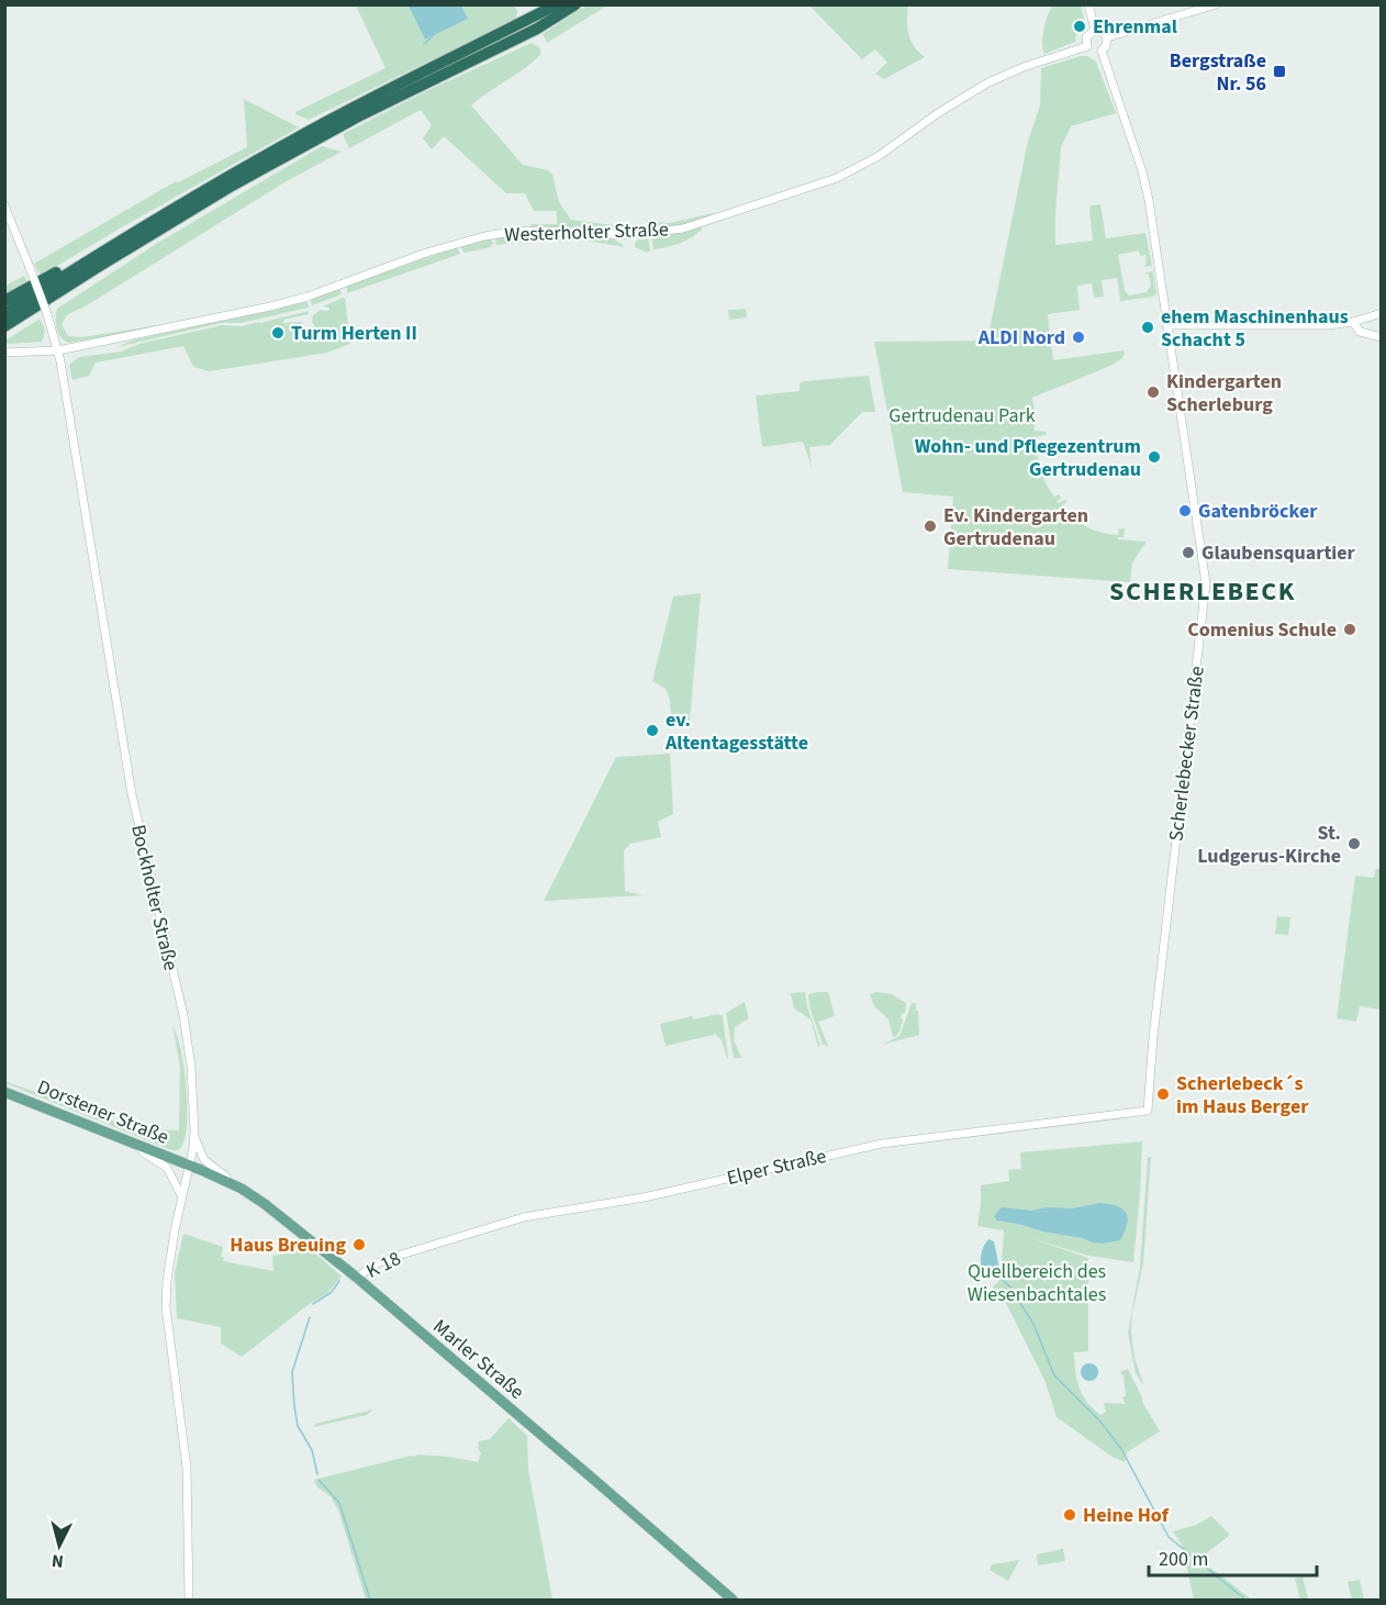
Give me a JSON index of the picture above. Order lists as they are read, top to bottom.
{
  "streets": {
    "main road": ["Dorstener Straße", "Marler Straße"],
    "street": [
      "Westerholter Straße",
      "Scherlebecker Straße",
      "Bockholter Straße",
      "Elper Straße",
      "K 18"
    ]
  },
  "crossings": [
    ["Westerholter Straße", "Scherlebecker Straße"],
    ["Westerholter Straße", "Bockholter Straße"],
    ["Scherlebecker Straße", "Elper Straße"],
    ["Bockholter Straße", "Dorstener Straße"],
    ["Bockholter Straße", "Marler Straße"],
    ["Dorstener Straße", "Marler Straße"],
    ["Elper Straße", "K 18"],
    ["K 18", "Marler Straße"]
  ],
  "districts": ["SCHERLEBECK"],
  "parks": ["Gertrudenau Park", "Quellbereich des Wiesenbachtales"],
  "places": {
    "other": [
      "Ehrenmal",
      "ehem Maschinenhaus Schacht 5",
      "Turm Herten II",
      "ALDI Nord",
      "Kindergarten Scherleburg",
      "Wohn- und Pflegezentrum Gertrudenau",
      "Gatenbröcker",
      "Ev. Kindergarten Gertrudenau",
      "Glaubensquartier",
      "Comenius Schule",
      "ev. Altentagesstätte",
      "St. Ludgerus-Kirche",
      "Scherlebeck´s im Haus Berger",
      "Haus Breuing",
      "Heine Hof"
    ],
    "transit": ["Bergstraße Nr. 56"]
  },
  "scale_bar": "200 m",
  "north": "bottom"
}
